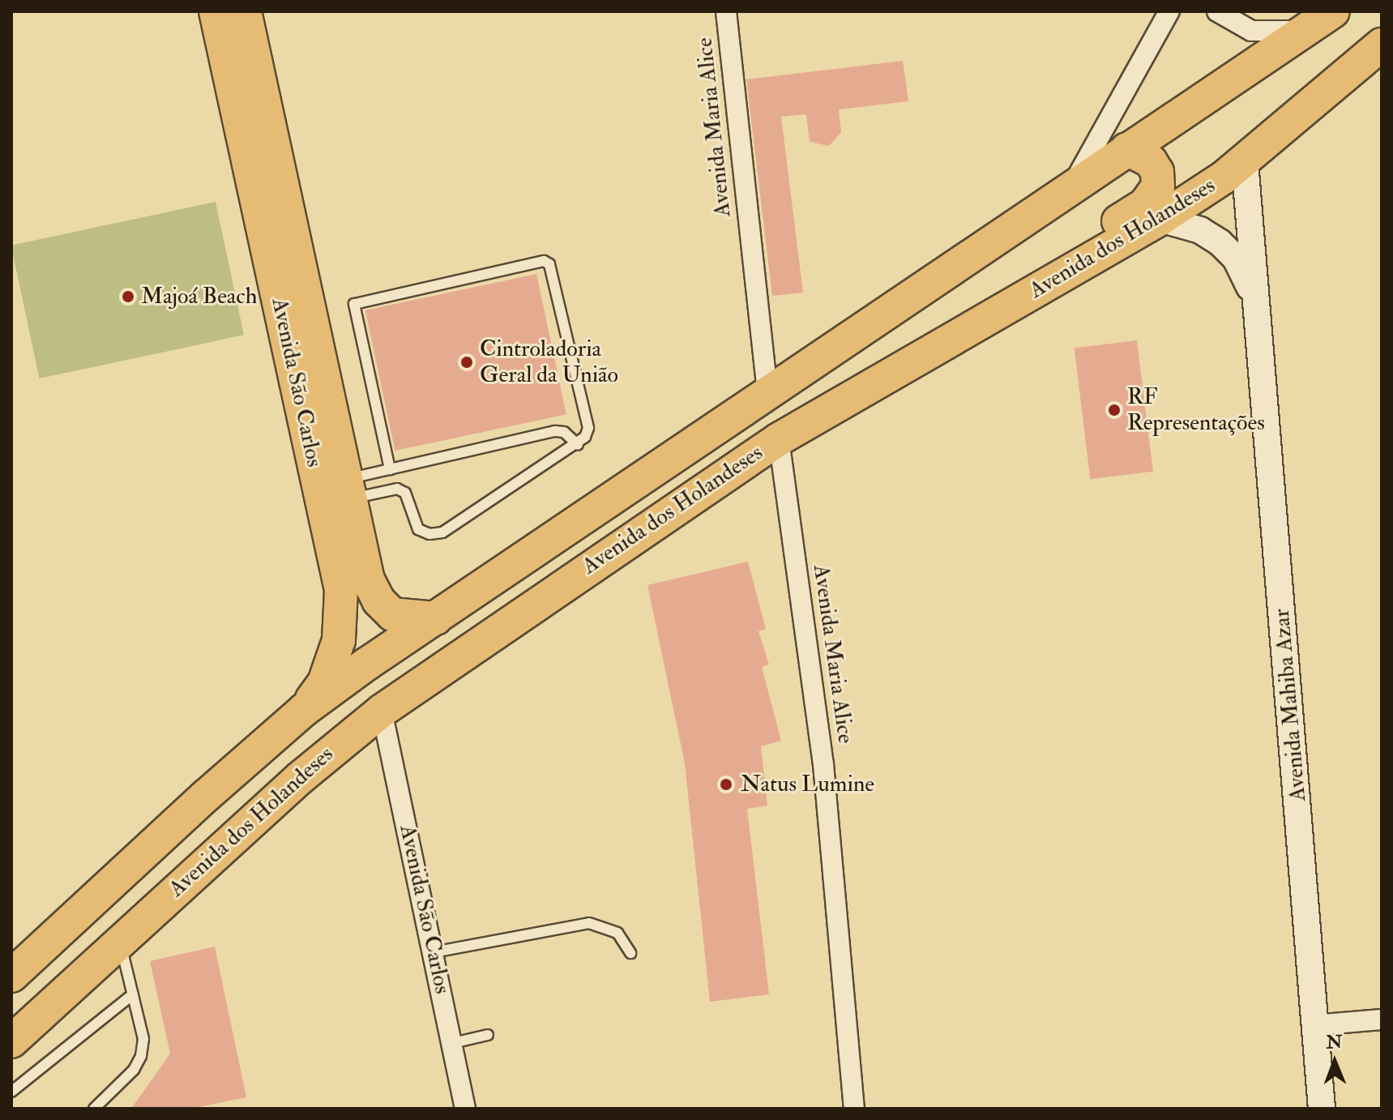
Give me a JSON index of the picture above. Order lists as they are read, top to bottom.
{
  "streets": {
    "main road": ["Avenida dos Holandeses", "Avenida São Carlos"],
    "street": ["Avenida Maria Alice", "Avenida Mahiba Azar"]
  },
  "crossings": [
    ["Avenida Maria Alice", "Avenida dos Holandeses"],
    ["Avenida dos Holandeses", "Avenida São Carlos"],
    ["Avenida dos Holandeses", "Avenida Mahiba Azar"]
  ],
  "places": [
    "Majoá Beach",
    "Cintroladoria Geral da União",
    "RF Representações",
    "Natus Lumine"
  ],
  "north": "top"
}
